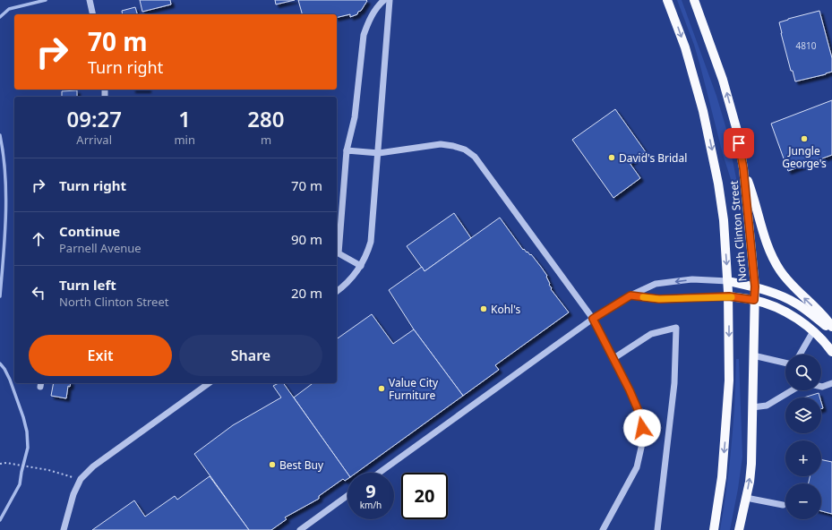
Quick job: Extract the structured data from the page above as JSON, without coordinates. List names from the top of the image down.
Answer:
{
  "streets": {
    "main road": ["North Clinton Street"]
  },
  "places": [
    "Jungle George's",
    "David's Bridal",
    "Kohl's",
    "Value City Furniture",
    "Best Buy"
  ],
  "house_numbers": ["4810"],
  "page": {
    "turn": ["70 m", "Turn right"],
    "eta": [
      "09:27",
      "Arrival",
      "1",
      "min",
      "280",
      "m"
    ],
    "list": [
      {
        "name": "Turn right",
        "value": "70 m"
      },
      {
        "name": "Continue",
        "note": "Parnell Avenue",
        "value": "90 m"
      },
      {
        "name": "Turn left",
        "note": "North Clinton Street",
        "value": "20 m"
      }
    ],
    "buttons": ["Exit", "Share"],
    "map_buttons": ["+", "−"],
    "speed": "9 km/h",
    "limit": "20"
  }
}
